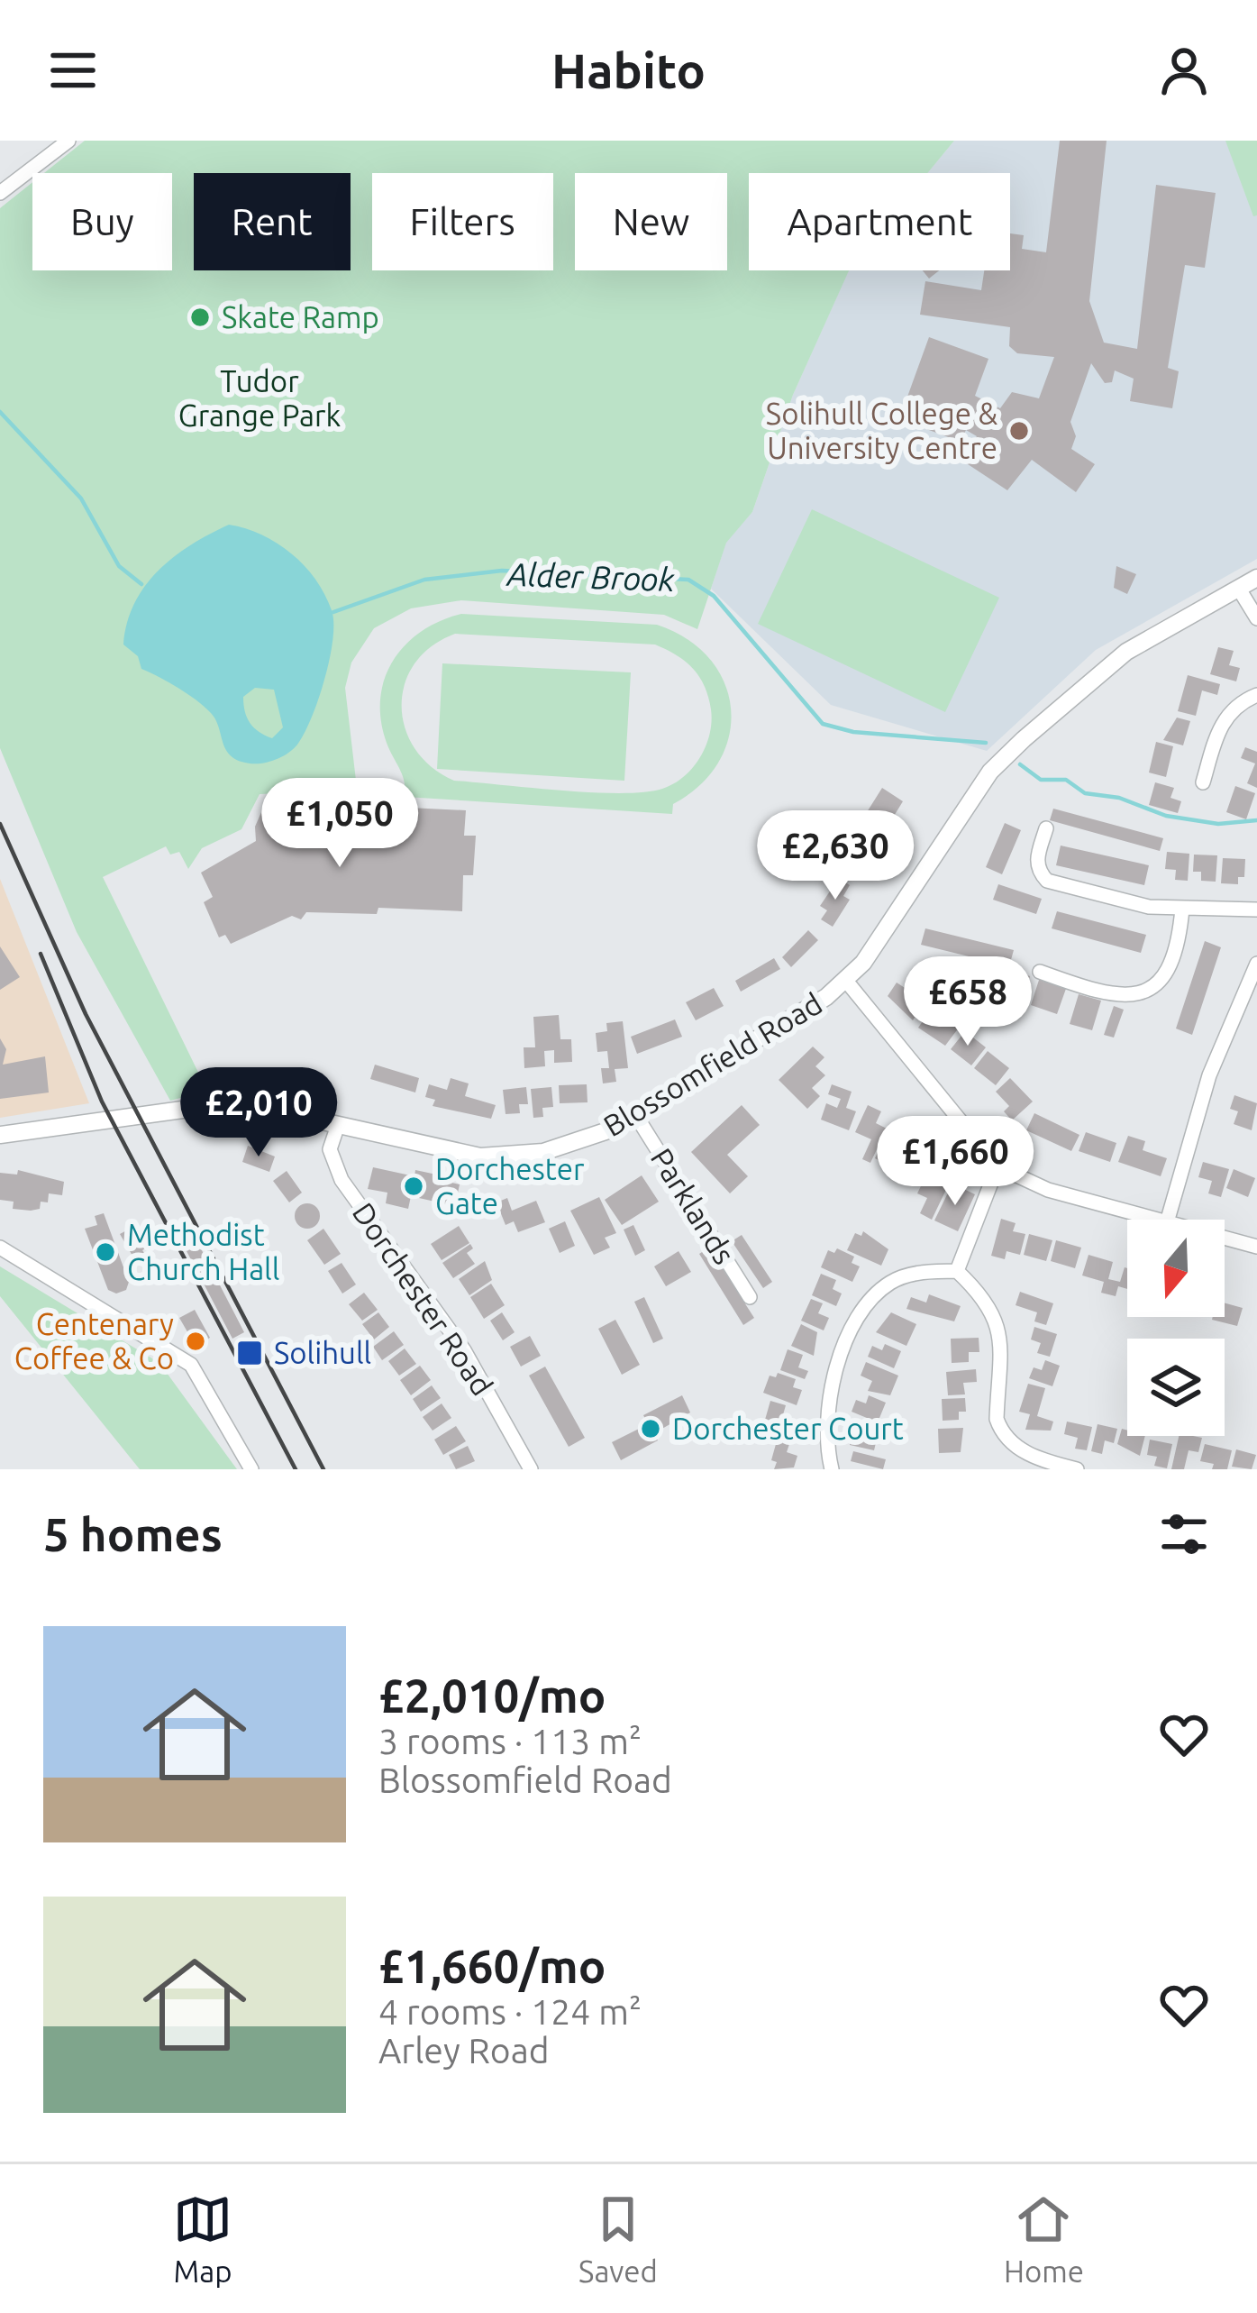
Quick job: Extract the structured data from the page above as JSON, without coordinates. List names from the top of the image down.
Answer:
{
  "streets": {
    "main road": ["Blossomfield Road"],
    "street": ["Parklands", "Dorchester Road"]
  },
  "crossings": [
    ["Blossomfield Road", "Parklands"],
    ["Blossomfield Road", "Dorchester Road"]
  ],
  "water": ["Alder Brook"],
  "parks": ["Tudor Grange Park"],
  "places": {
    "other": [
      "Skate Ramp",
      "Solihull College & University Centre",
      "Dorchester Gate",
      "Methodist Church Hall",
      "Centenary Coffee & Co",
      "Dorchester Court"
    ],
    "transit": ["Solihull"]
  },
  "north": "bottom",
  "page": {
    "header": "Habito",
    "chip": [
      "Buy",
      "Rent",
      "Filters",
      "New",
      "Apartment"
    ],
    "price": [
      "£1,050",
      "£2,630",
      "£658",
      "£2,010",
      "£1,660"
    ],
    "heading": "5 homes",
    "list": [
      {
        "name": "£2,010/mo",
        "note": "3 rooms · 113 m² · Blossomfield Road"
      },
      {
        "name": "£1,660/mo",
        "note": "4 rooms · 124 m² · Arley Road"
      }
    ],
    "tabs": ["Map", "Saved", "Home"]
  }
}
